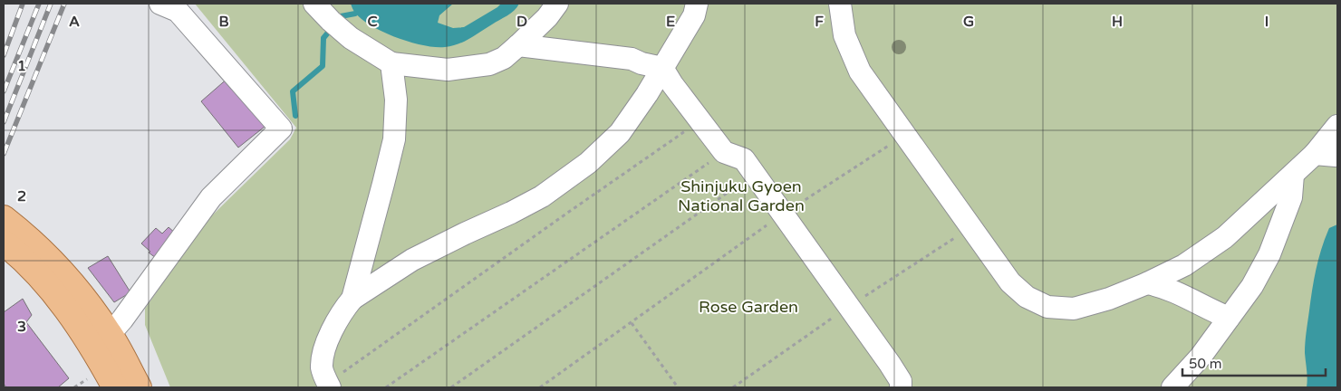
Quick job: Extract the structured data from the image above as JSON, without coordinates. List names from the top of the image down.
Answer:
{
  "parks": ["Shinjuku Gyoen National Garden", "Rose Garden"],
  "scale_bar": "50 m",
  "grid": {
    "columns": [
      "A",
      "B",
      "C",
      "D",
      "E",
      "F",
      "G",
      "H",
      "I"
    ],
    "rows": ["1", "2", "3"]
  }
}
